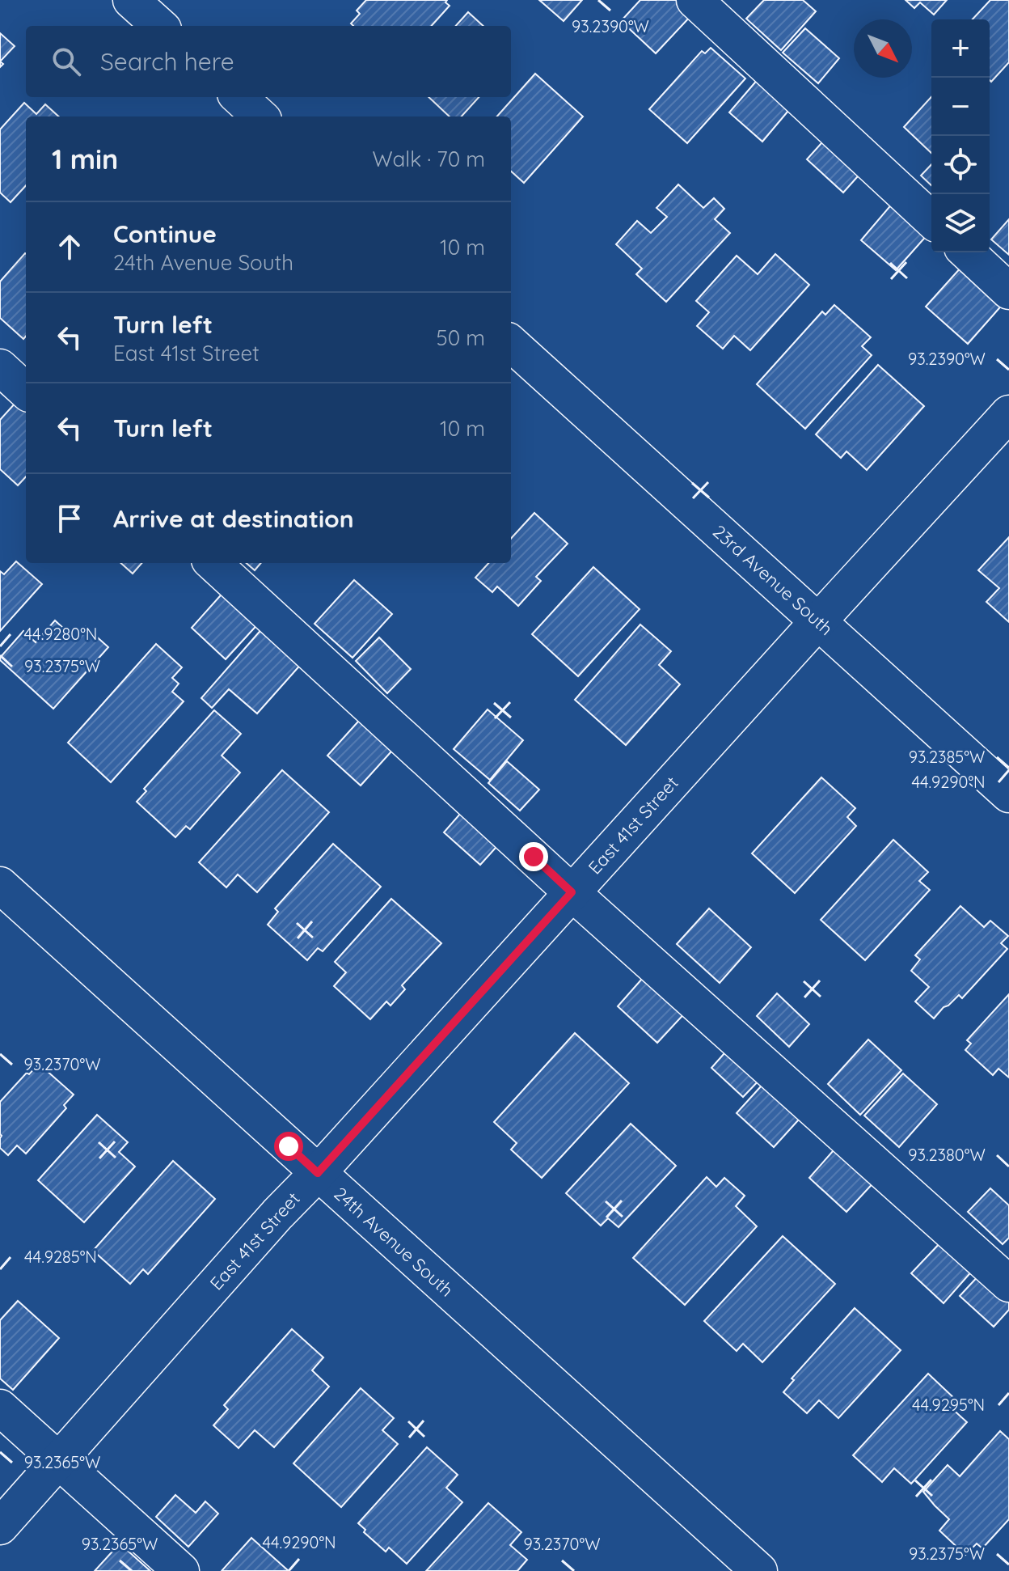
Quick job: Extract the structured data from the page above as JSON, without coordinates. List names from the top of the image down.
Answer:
{
  "streets": {
    "street": ["23rd Avenue South", "East 41st Street", "24th Avenue South"]
  },
  "crossings": [
    ["23rd Avenue South", "East 41st Street"],
    ["East 41st Street", "24th Avenue South"]
  ],
  "north": "bottom right",
  "page": {
    "map_buttons": ["+", "−"],
    "search": "Search here",
    "heading": ["1 min", "Walk · 70 m"],
    "list": [
      ["Continue", "24th Avenue South", "10 m"],
      ["Turn left", "East 41st Street", "50 m"],
      ["Turn left", "10 m"],
      "Arrive at destination"
    ]
  },
  "coordinates": [
    "93.2390°W",
    "44.9280°N",
    "93.2375°W",
    "93.2385°W",
    "44.9290°N",
    "93.2370°W",
    "93.2380°W",
    "44.9285°N",
    "44.9295°N",
    "93.2365°W"
  ]
}
